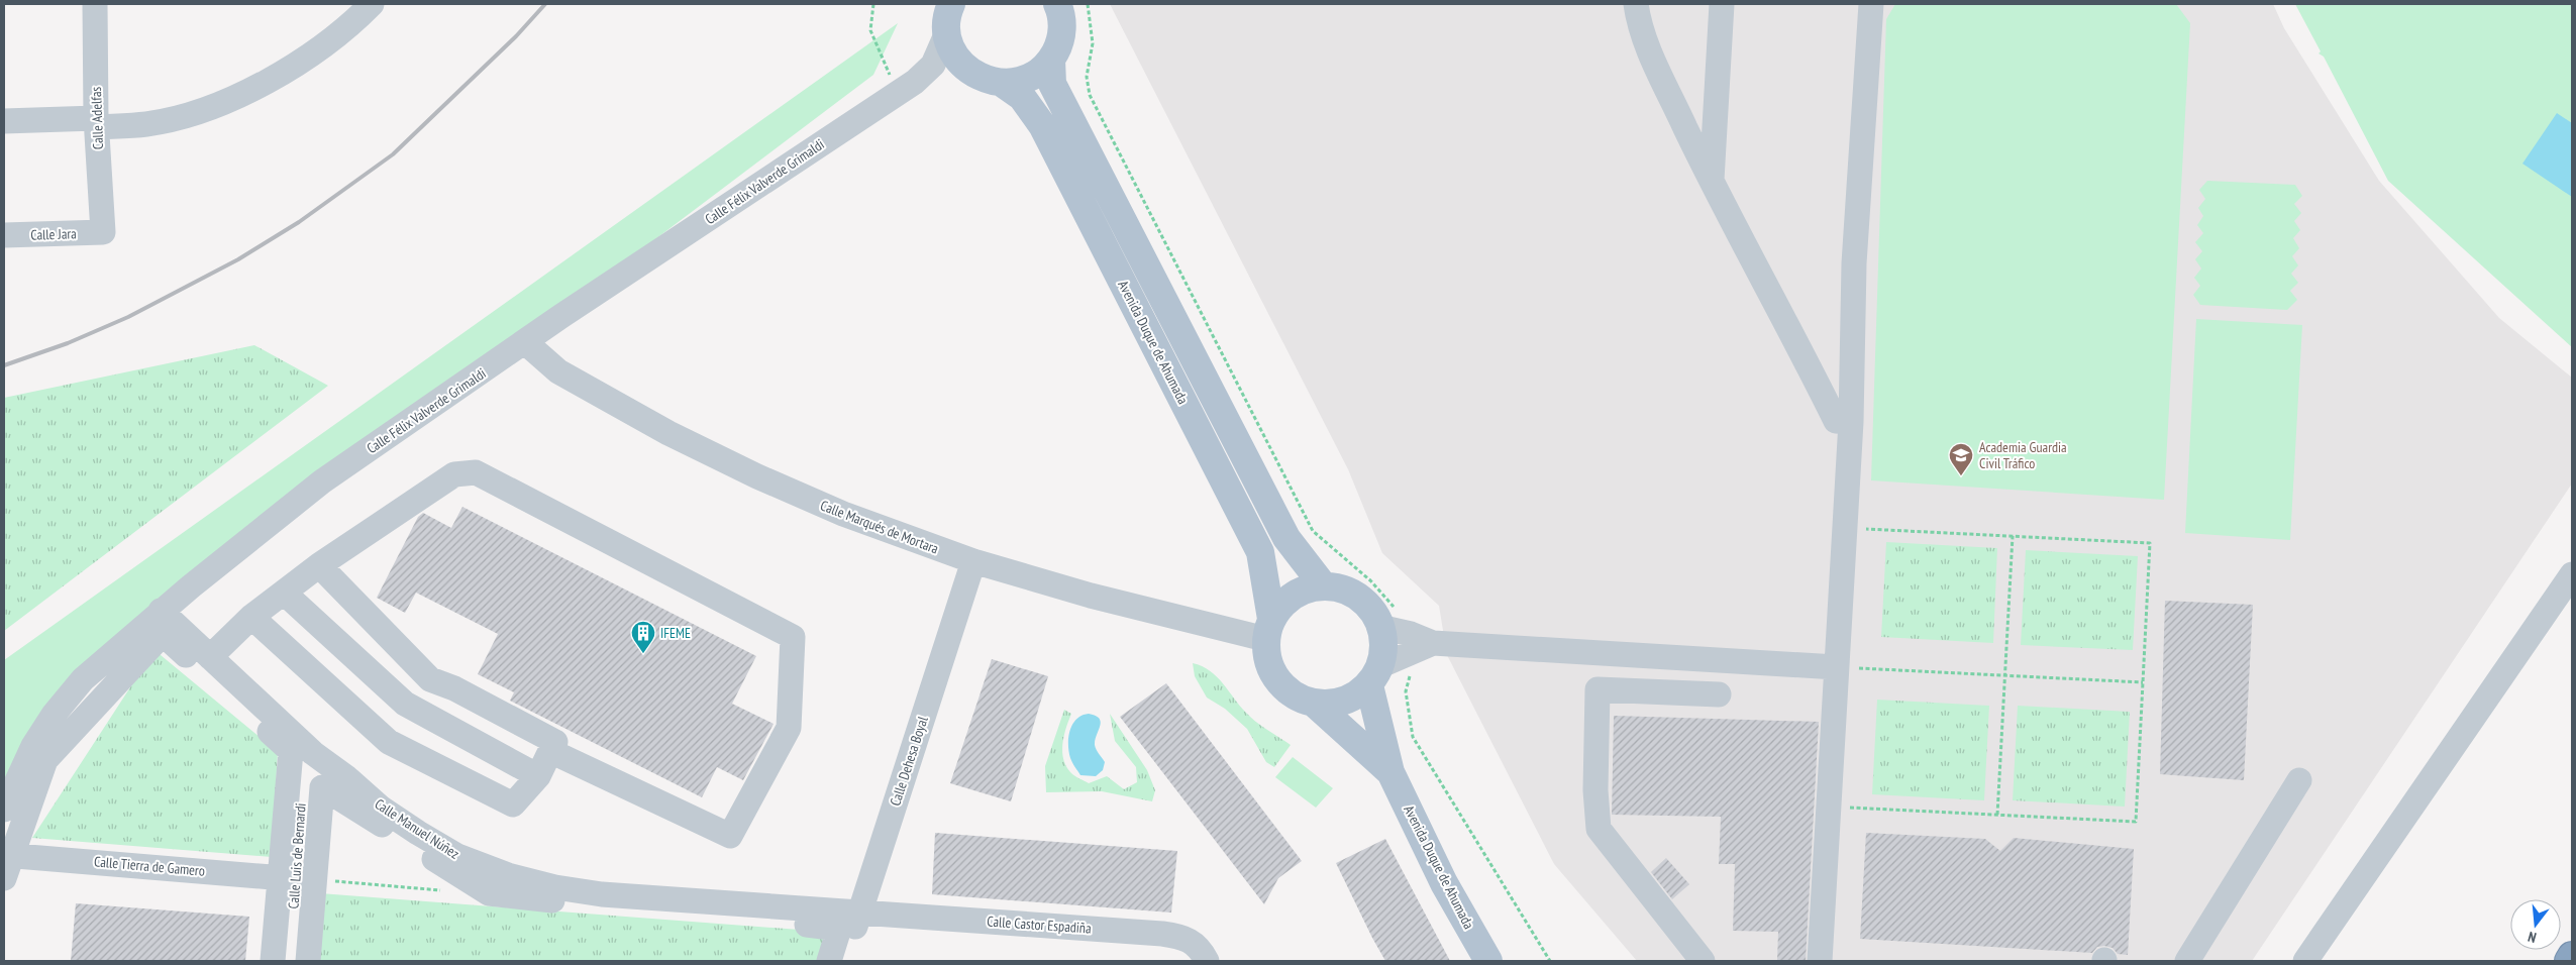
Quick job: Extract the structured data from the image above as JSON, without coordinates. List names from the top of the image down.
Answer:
{
  "streets": {
    "main road": ["Avenida Duque de Ahumada"],
    "street": [
      "Calle Adelfas",
      "Calle Félix Valverde Grimaldi",
      "Calle Jara",
      "Calle Marqués de Mortara",
      "Calle Dehesa Boyal",
      "Calle Manuel Núñez",
      "Calle Luis de Bernardi",
      "Calle Tierra de Gamero",
      "Calle Castor Espadiña"
    ]
  },
  "crossings": [
    ["Calle Adelfas", "Calle Jara"],
    ["Calle Félix Valverde Grimaldi", "Calle Marqués de Mortara"],
    ["Calle Félix Valverde Grimaldi", "Calle Manuel Núñez"],
    ["Avenida Duque de Ahumada", "Calle Marqués de Mortara"],
    ["Calle Marqués de Mortara", "Calle Dehesa Boyal"],
    ["Calle Dehesa Boyal", "Calle Manuel Núñez"],
    ["Calle Dehesa Boyal", "Calle Castor Espadiña"],
    ["Calle Manuel Núñez", "Calle Luis de Bernardi"],
    ["Calle Manuel Núñez", "Calle Castor Espadiña"],
    ["Calle Luis de Bernardi", "Calle Tierra de Gamero"]
  ],
  "places": {
    "school or university": ["Academia Guardia Civil Tráfico"],
    "building": ["IFEME"]
  },
  "north": "bottom"
}
